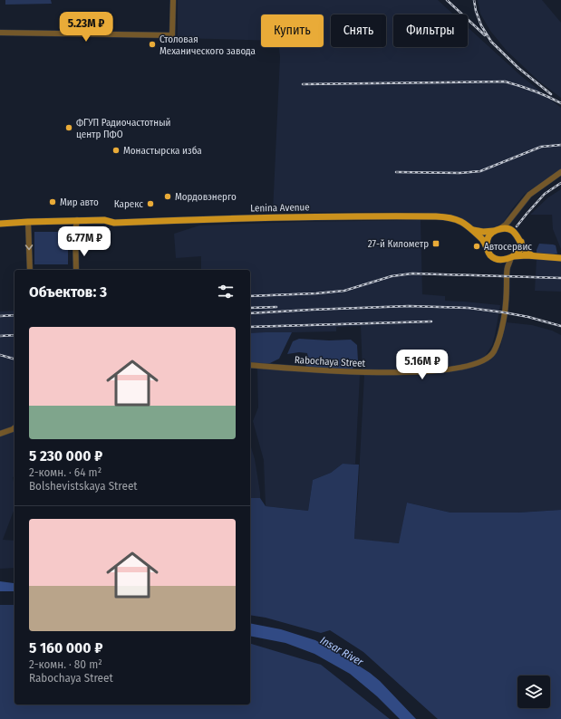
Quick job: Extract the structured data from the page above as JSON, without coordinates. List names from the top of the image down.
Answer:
{
  "streets": {
    "main road": ["Lenina Avenue"],
    "street": ["Rabochaya Street"]
  },
  "water": ["Insar River"],
  "places": {
    "other": [
      "Столовая Механического завода",
      "ФГУП Радиочастотный центр ПФО",
      "Монастырска изба",
      "Мордовэнерго",
      "Мир авто",
      "Карекс",
      "Автосервис"
    ],
    "transit": ["27-й Километр"]
  },
  "page": {
    "price": ["5.23M ₽", "6.77M ₽", "5.16M ₽"],
    "chip": ["Купить", "Снять", "Фильтры"],
    "heading": "Объектов: 3",
    "list": [
      {
        "name": "5 230 000 ₽",
        "note": "2-комн. · 64 m² · Bolshevistskaya Street"
      },
      {
        "name": "5 160 000 ₽",
        "note": "2-комн. · 80 m² · Rabochaya Street"
      }
    ]
  }
}
